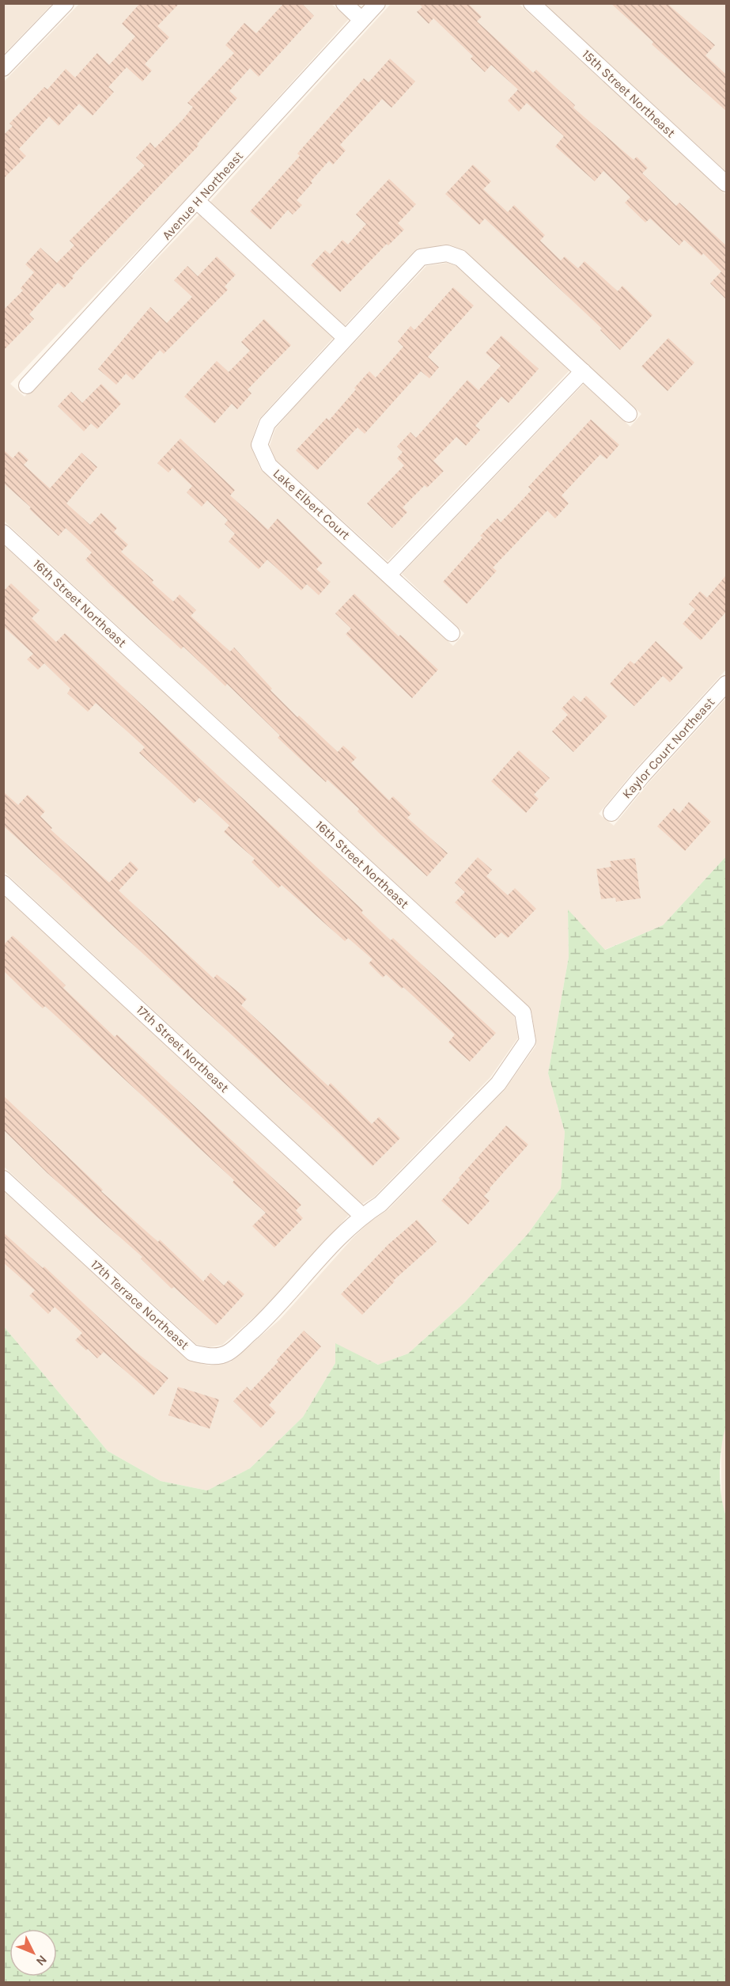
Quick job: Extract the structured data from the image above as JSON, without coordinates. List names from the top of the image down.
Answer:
{
  "streets": {
    "street": [
      "15th Street Northeast",
      "Avenue H Northeast",
      "Lake Elbert Court",
      "16th Street Northeast",
      "Kaylor Court Northeast",
      "17th Street Northeast",
      "17th Terrace Northeast"
    ]
  },
  "crossings": [
    ["16th Street Northeast", "17th Street Northeast"],
    ["16th Street Northeast", "17th Terrace Northeast"],
    ["17th Street Northeast", "17th Terrace Northeast"]
  ],
  "north": "bottom right"
}
